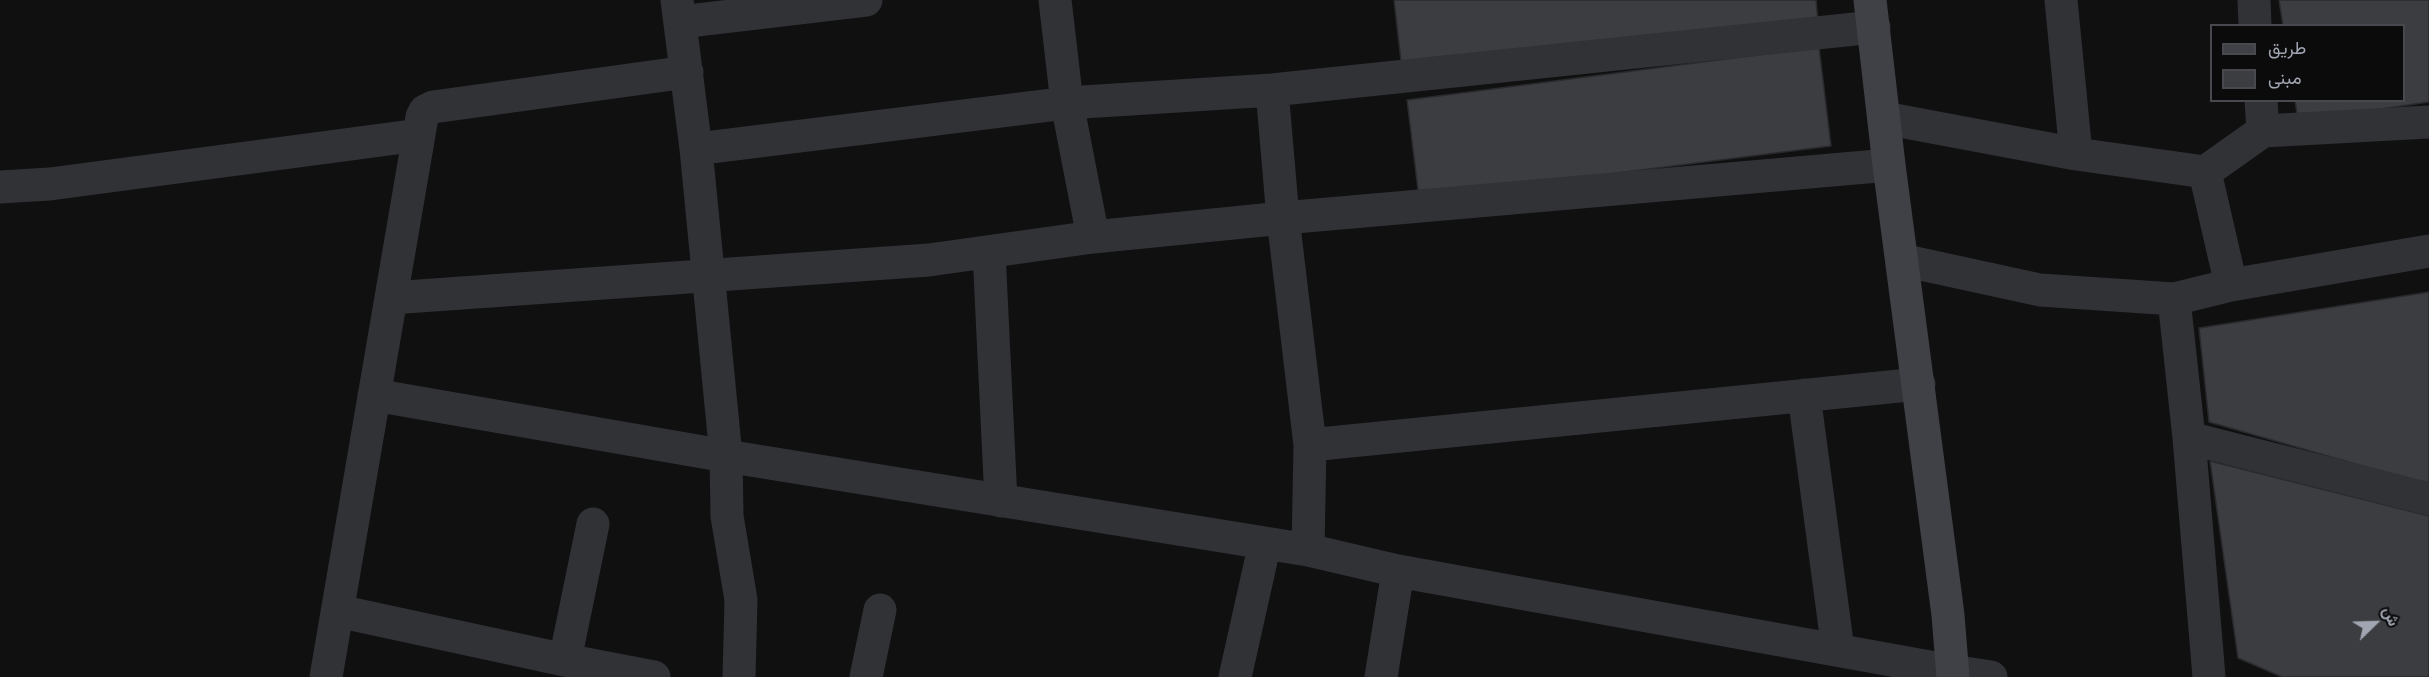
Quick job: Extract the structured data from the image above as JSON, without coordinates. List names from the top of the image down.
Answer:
{
  "legend": ["طريق", "مبنى"],
  "north": "top right"
}
